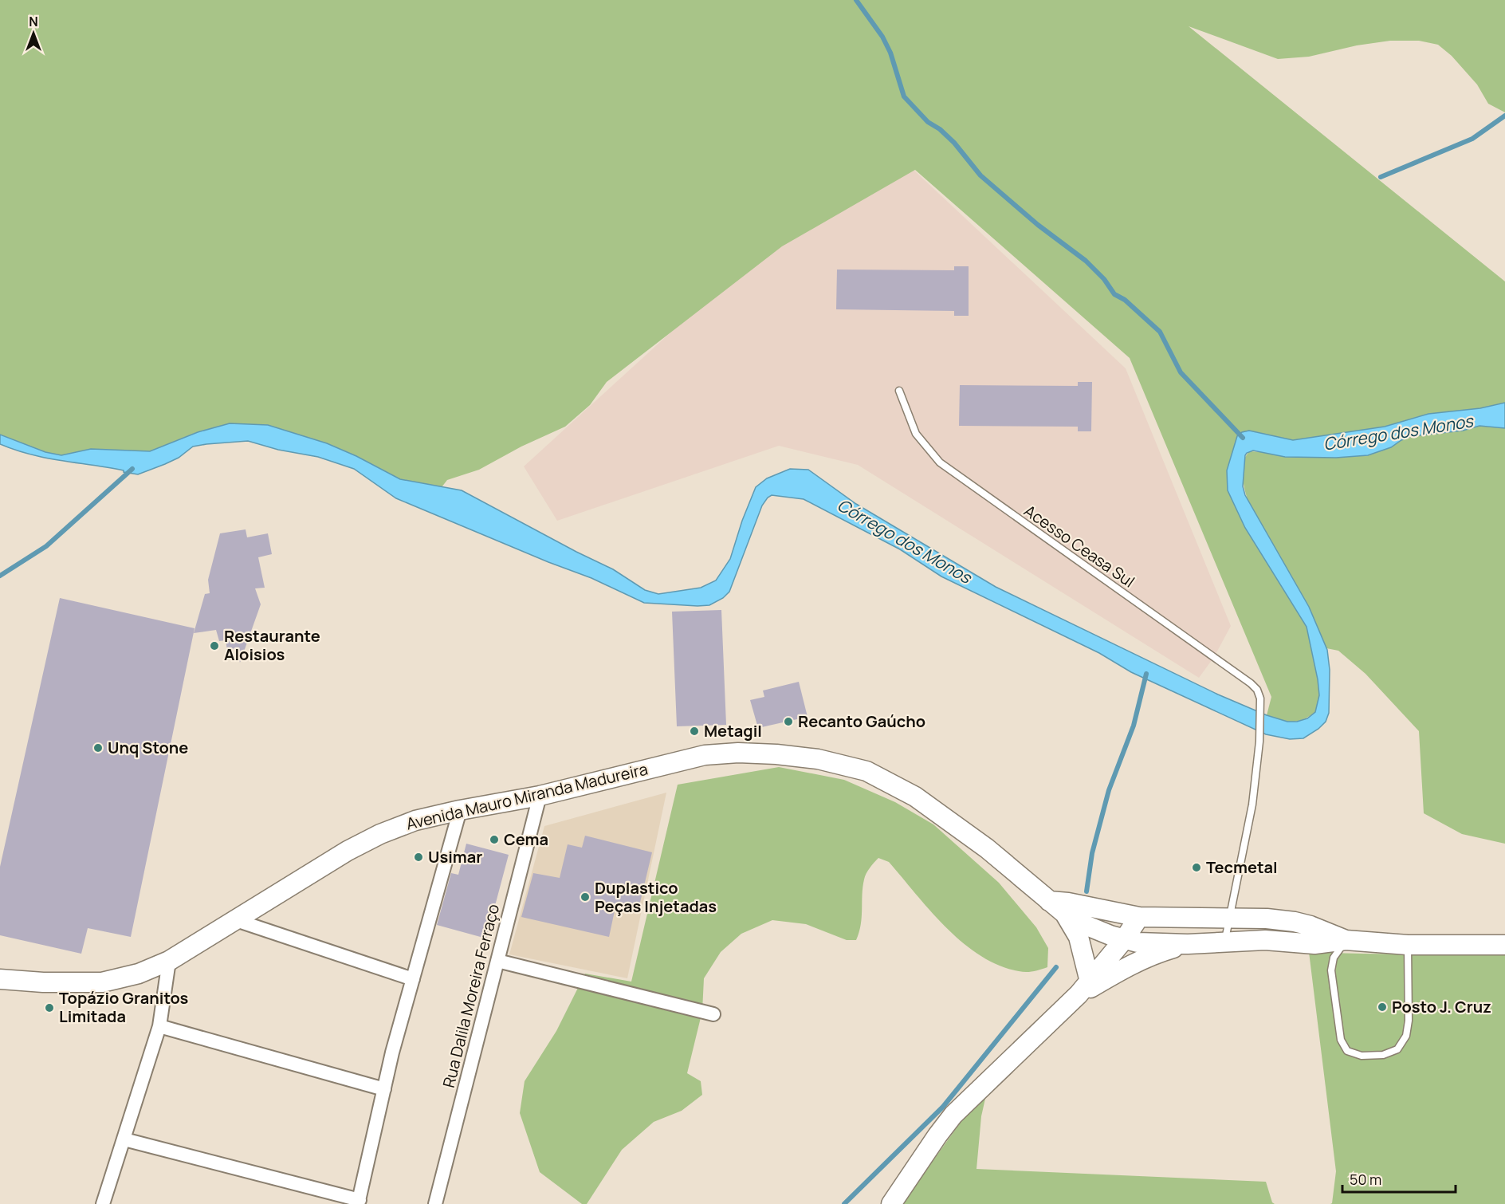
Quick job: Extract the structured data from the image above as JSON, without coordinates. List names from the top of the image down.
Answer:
{
  "streets": {
    "main road": ["Avenida Mauro Miranda Madureira"],
    "street": ["Rua Dalila Moreira Ferraço"],
    "lane": ["Acesso Ceasa Sul"]
  },
  "crossings": [
    ["Acesso Ceasa Sul", "Avenida Mauro Miranda Madureira"],
    ["Avenida Mauro Miranda Madureira", "Rua Dalila Moreira Ferraço"]
  ],
  "water": ["Córrego dos Monos"],
  "places": [
    "Restaurante Aloisios",
    "Recanto Gaúcho",
    "Metagil",
    "Unq Stone",
    "Cema",
    "Usimar",
    "Tecmetal",
    "Duplastico Peças Injetadas",
    "Posto J. Cruz",
    "Topázio Granitos Limitada"
  ],
  "scale_bar": "50 m",
  "north": "top"
}
